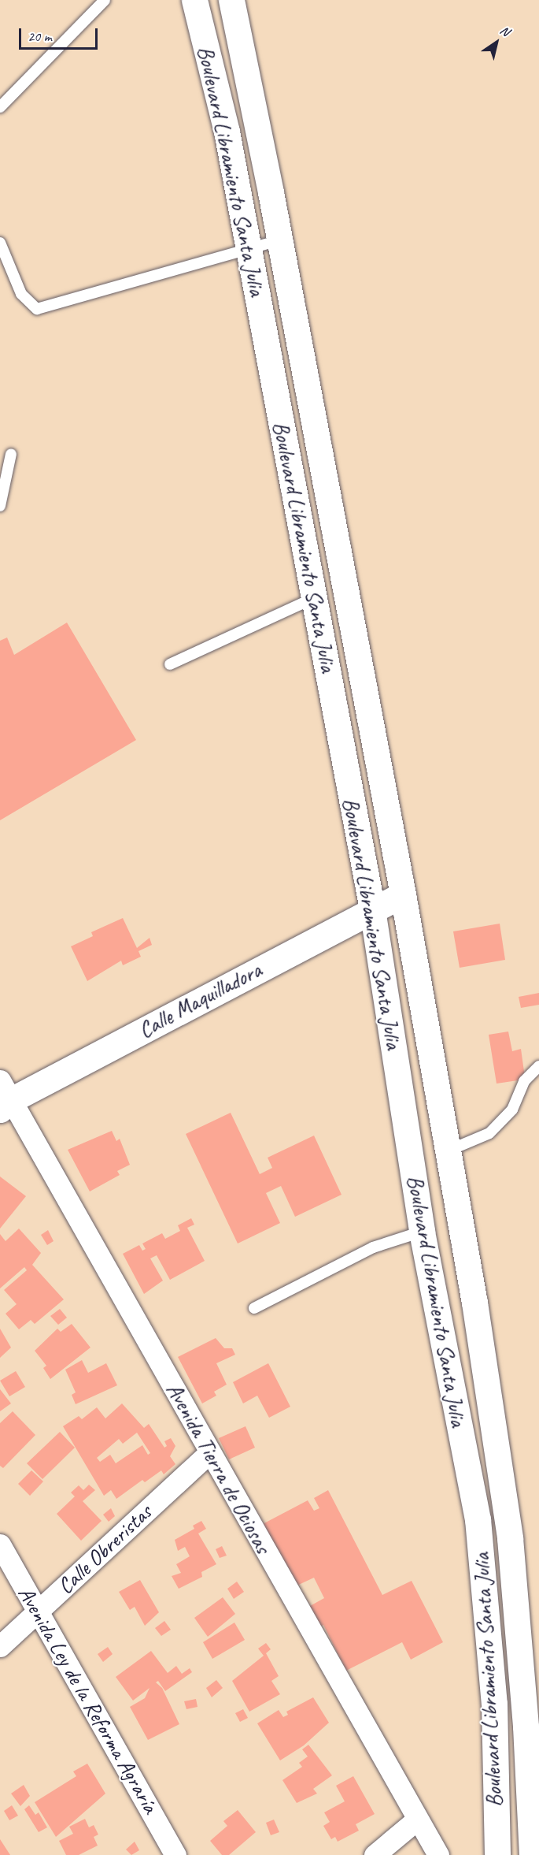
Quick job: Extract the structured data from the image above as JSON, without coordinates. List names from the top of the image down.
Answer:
{
  "streets": {
    "main road": ["Boulevard Libramiento Santa Julia", "Calle Maquilladora"],
    "street": ["Avenida Tierra de Ociosas", "Calle Obreristas", "Avenida Ley de la Reforma Agraría"]
  },
  "crossings": [
    ["Boulevard Libramiento Santa Julia", "Calle Maquilladora"],
    ["Calle Maquilladora", "Avenida Tierra de Ociosas"],
    ["Avenida Tierra de Ociosas", "Calle Obreristas"],
    ["Calle Obreristas", "Avenida Ley de la Reforma Agraría"]
  ],
  "scale_bar": "20 m",
  "north": "top right"
}
